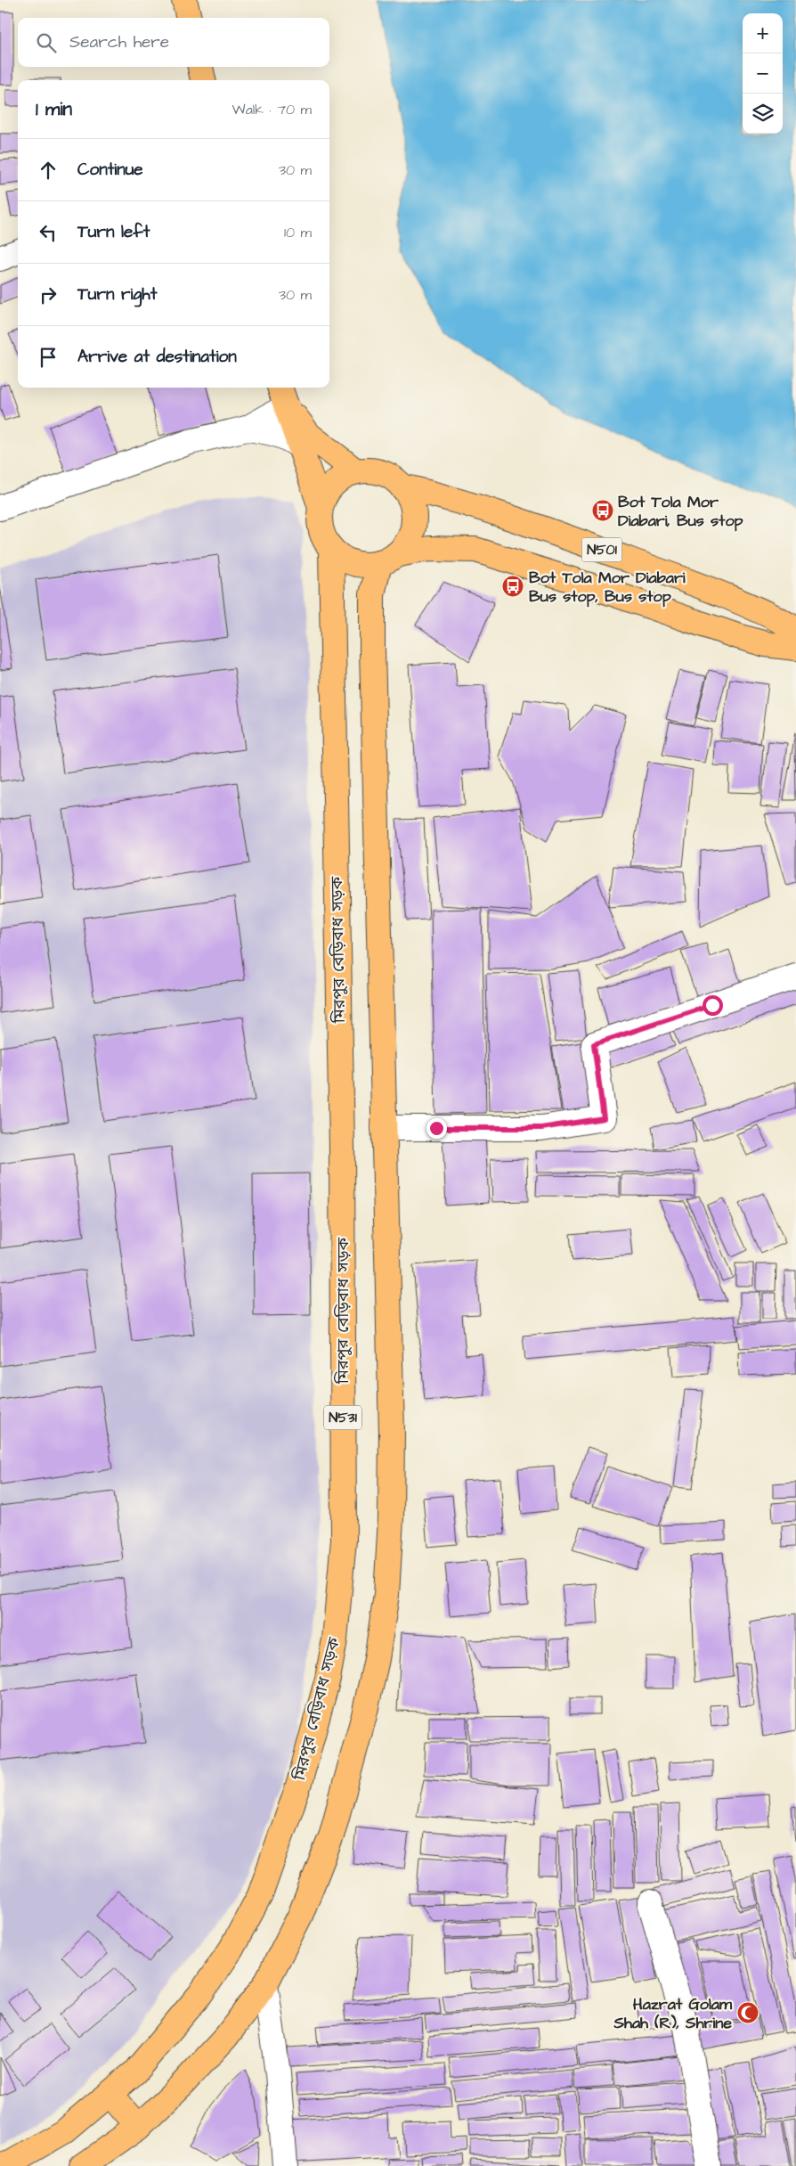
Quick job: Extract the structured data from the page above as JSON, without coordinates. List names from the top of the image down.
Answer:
{
  "streets": {
    "highway": ["N501", "মিরপুর বেড়িবাধ সড়ক", "N531"]
  },
  "crossings": [
    ["N501", "মিরপুর বেড়িবাধ সড়ক"]
  ],
  "places": {
    "bus stop": ["Bot Tola Mor Diabari, Bus stop", "Bot Tola Mor Diabari Bus stop, Bus stop"],
    "mosque": ["Hazrat Golam Shah (R), Shrine"]
  },
  "page": {
    "map_buttons": ["+", "−"],
    "search": "Search here",
    "heading": ["1 min", "Walk · 70 m"],
    "list": [
      ["Continue", "30 m"],
      ["Turn left", "10 m"],
      ["Turn right", "30 m"],
      "Arrive at destination"
    ]
  }
}
